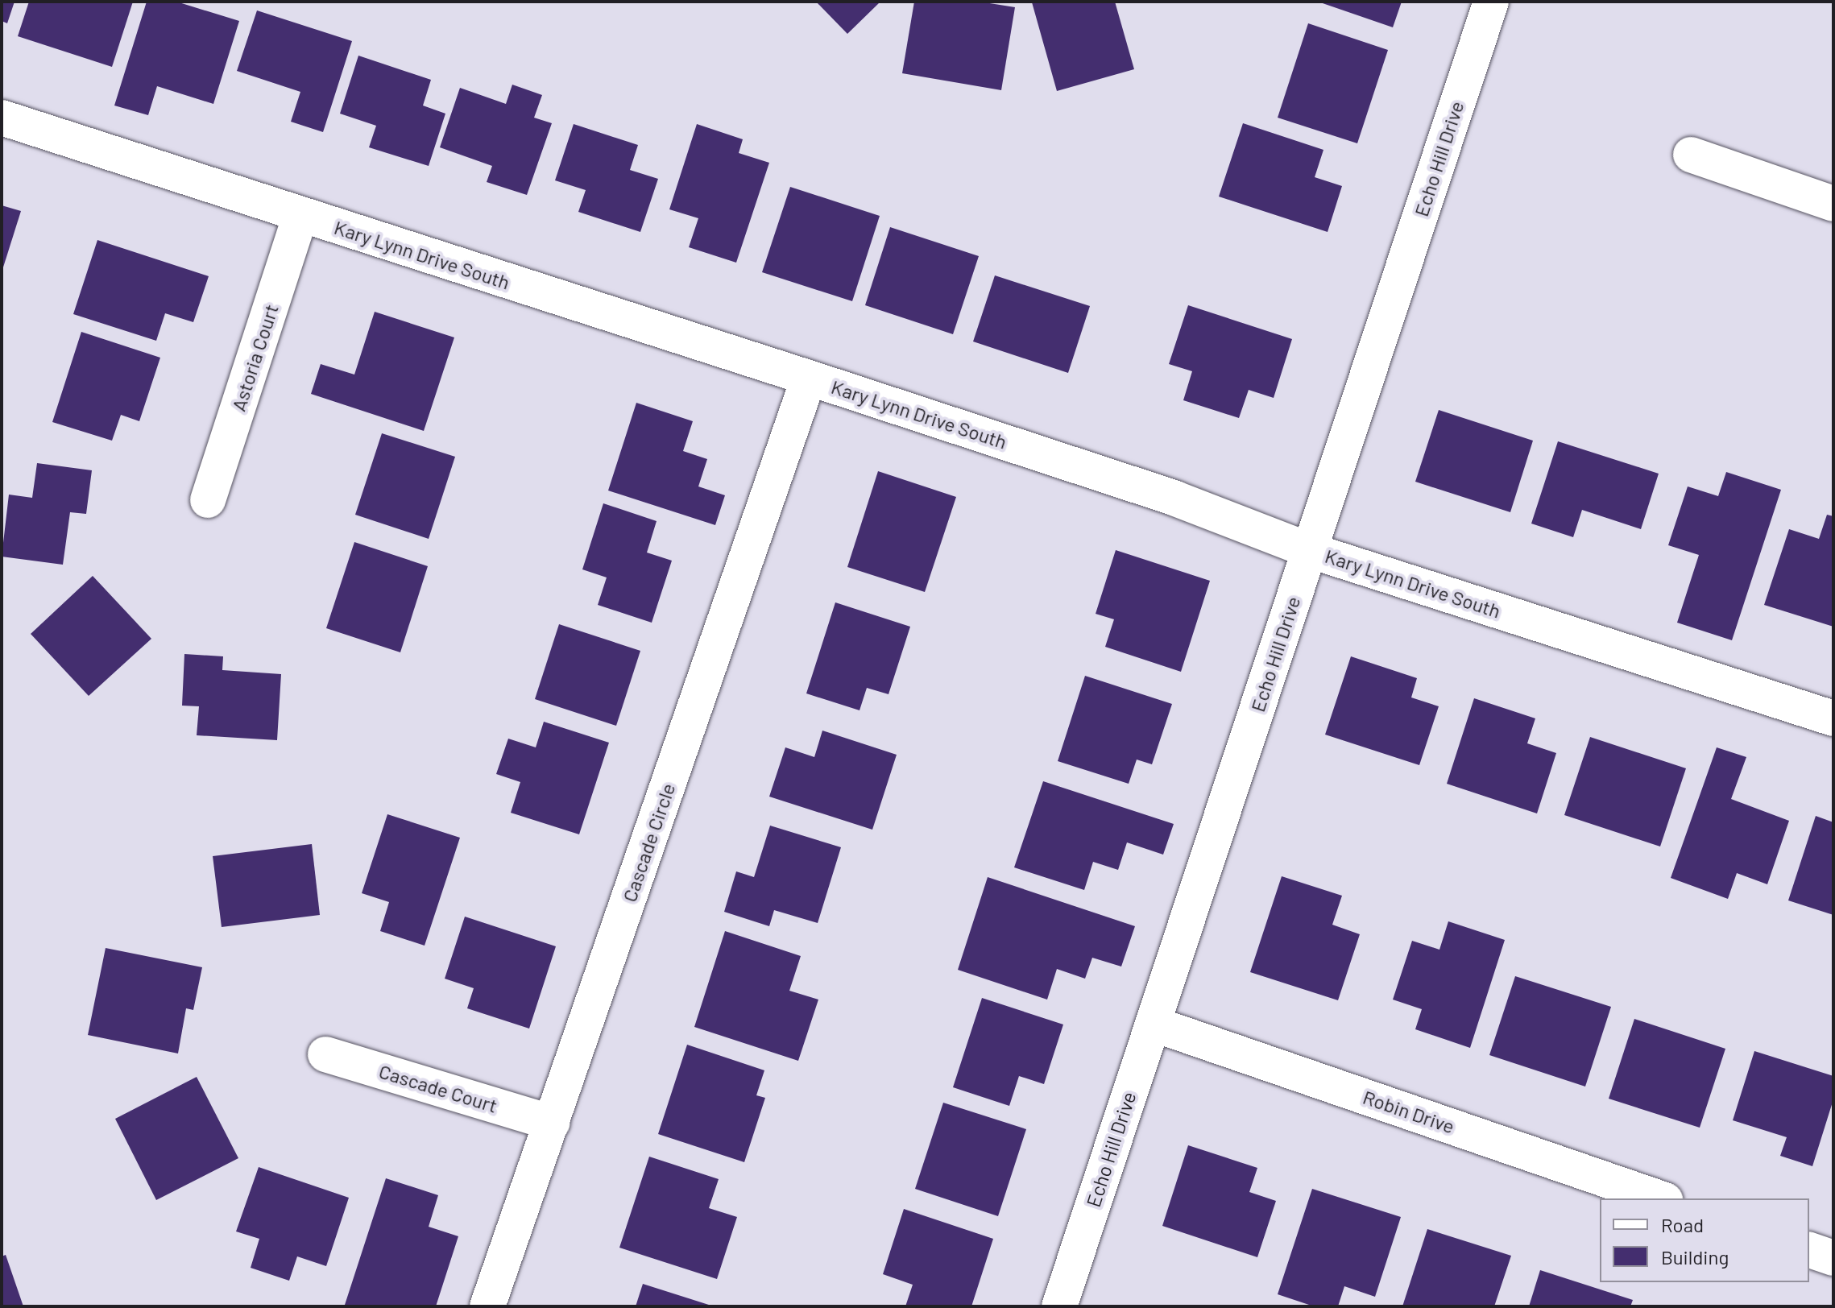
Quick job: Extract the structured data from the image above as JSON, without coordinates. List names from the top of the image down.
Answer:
{
  "streets": {
    "street": [
      "Echo Hill Drive",
      "Kary Lynn Drive South",
      "Astoria Court",
      "Cascade Circle",
      "Cascade Court",
      "Robin Drive"
    ]
  },
  "crossings": [
    ["Echo Hill Drive", "Kary Lynn Drive South"],
    ["Echo Hill Drive", "Robin Drive"],
    ["Kary Lynn Drive South", "Astoria Court"],
    ["Kary Lynn Drive South", "Cascade Circle"],
    ["Cascade Circle", "Cascade Court"]
  ],
  "legend": ["Road", "Building"]
}
